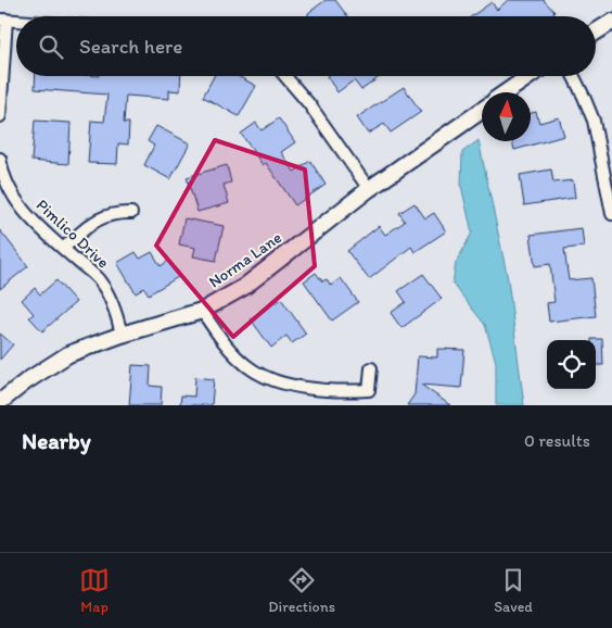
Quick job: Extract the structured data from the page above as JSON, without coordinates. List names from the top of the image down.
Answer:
{
  "streets": {
    "street": ["Pimlico Drive", "Norma Lane"]
  },
  "crossings": [
    ["Pimlico Drive", "Norma Lane"]
  ],
  "north": "top",
  "page": {
    "search": "Search here",
    "heading": ["Nearby", "0 results"],
    "nav": ["Map", "Directions", "Saved"]
  }
}
